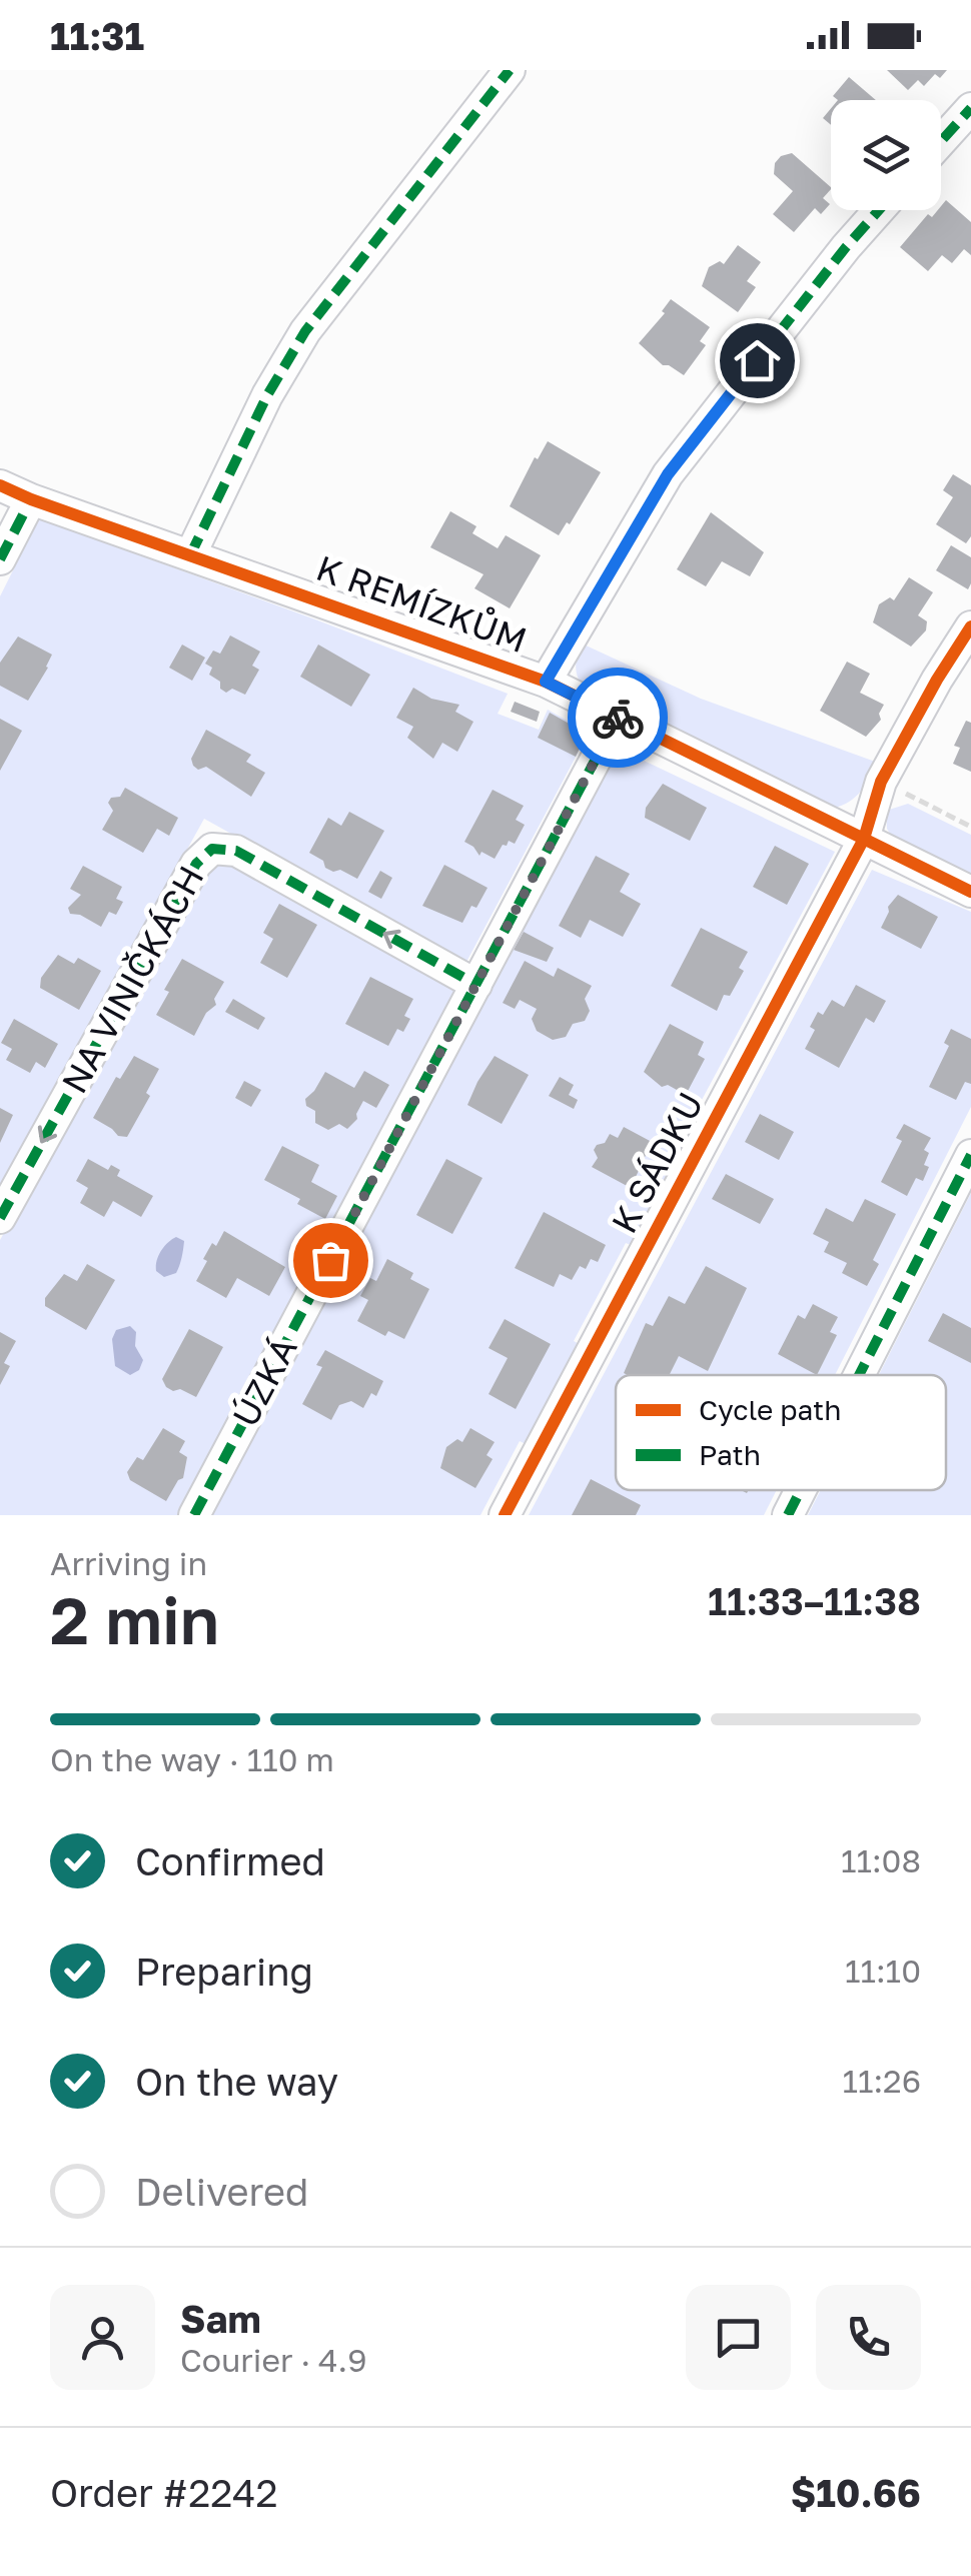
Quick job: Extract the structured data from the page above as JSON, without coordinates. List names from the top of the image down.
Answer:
{
  "streets": {
    "street": [
      "K REMÍZKŮM",
      "NA VINIČKÁCH",
      "K SÁDKU",
      "ÚZKÁ"
    ]
  },
  "crossings": [
    ["K REMÍZKŮM", "K SÁDKU"],
    ["K REMÍZKŮM", "ÚZKÁ"],
    ["NA VINIČKÁCH", "ÚZKÁ"]
  ],
  "legend": ["Cycle path", "Path"],
  "page": {
    "status": "11:31",
    "heading": ["2 min", "Arriving in", "11:33–11:38"],
    "panel": [
      "Sam",
      "Courier · 4.9",
      "Order #2242",
      "$10.66"
    ],
    "bar": "On the way · 110 m",
    "list": [
      ["Confirmed", "11:08"],
      ["Preparing", "11:10"],
      ["On the way", "11:26"],
      "Delivered"
    ]
  }
}
